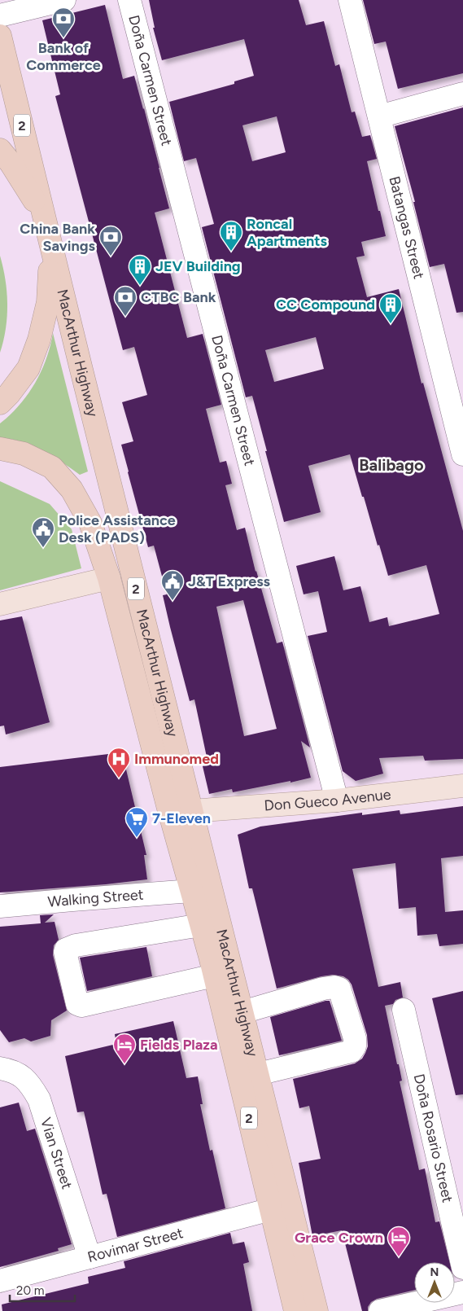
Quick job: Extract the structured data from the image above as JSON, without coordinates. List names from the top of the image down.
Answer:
{
  "streets": {
    "highway": ["2", "MacArthur Highway"],
    "main road": ["Don Gueco Avenue"],
    "street": [
      "Doña Carmen Street",
      "Batangas Street",
      "Walking Street",
      "Doña Rosario Street",
      "Vian Street",
      "Rovimar Street"
    ]
  },
  "crossings": [
    ["Doña Carmen Street", "Don Gueco Avenue"],
    ["MacArthur Highway", "Don Gueco Avenue"],
    ["MacArthur Highway", "Walking Street"],
    ["MacArthur Highway", "Rovimar Street"],
    ["Vian Street", "Rovimar Street"]
  ],
  "districts": ["Balibago"],
  "places": {
    "bank": ["Bank of Commerce", "China Bank Savings", "CTBC Bank"],
    "building": ["Roncal Apartments", "JEV Building", "CC Compound"],
    "public building": ["Police Assistance Desk (PADS)", "J&T Express"],
    "hospital": ["Immunomed"],
    "supermarket": ["7-Eleven"],
    "hotel": ["Fields Plaza", "Grace Crown"]
  },
  "scale_bar": "20 m",
  "north": "top"
}
